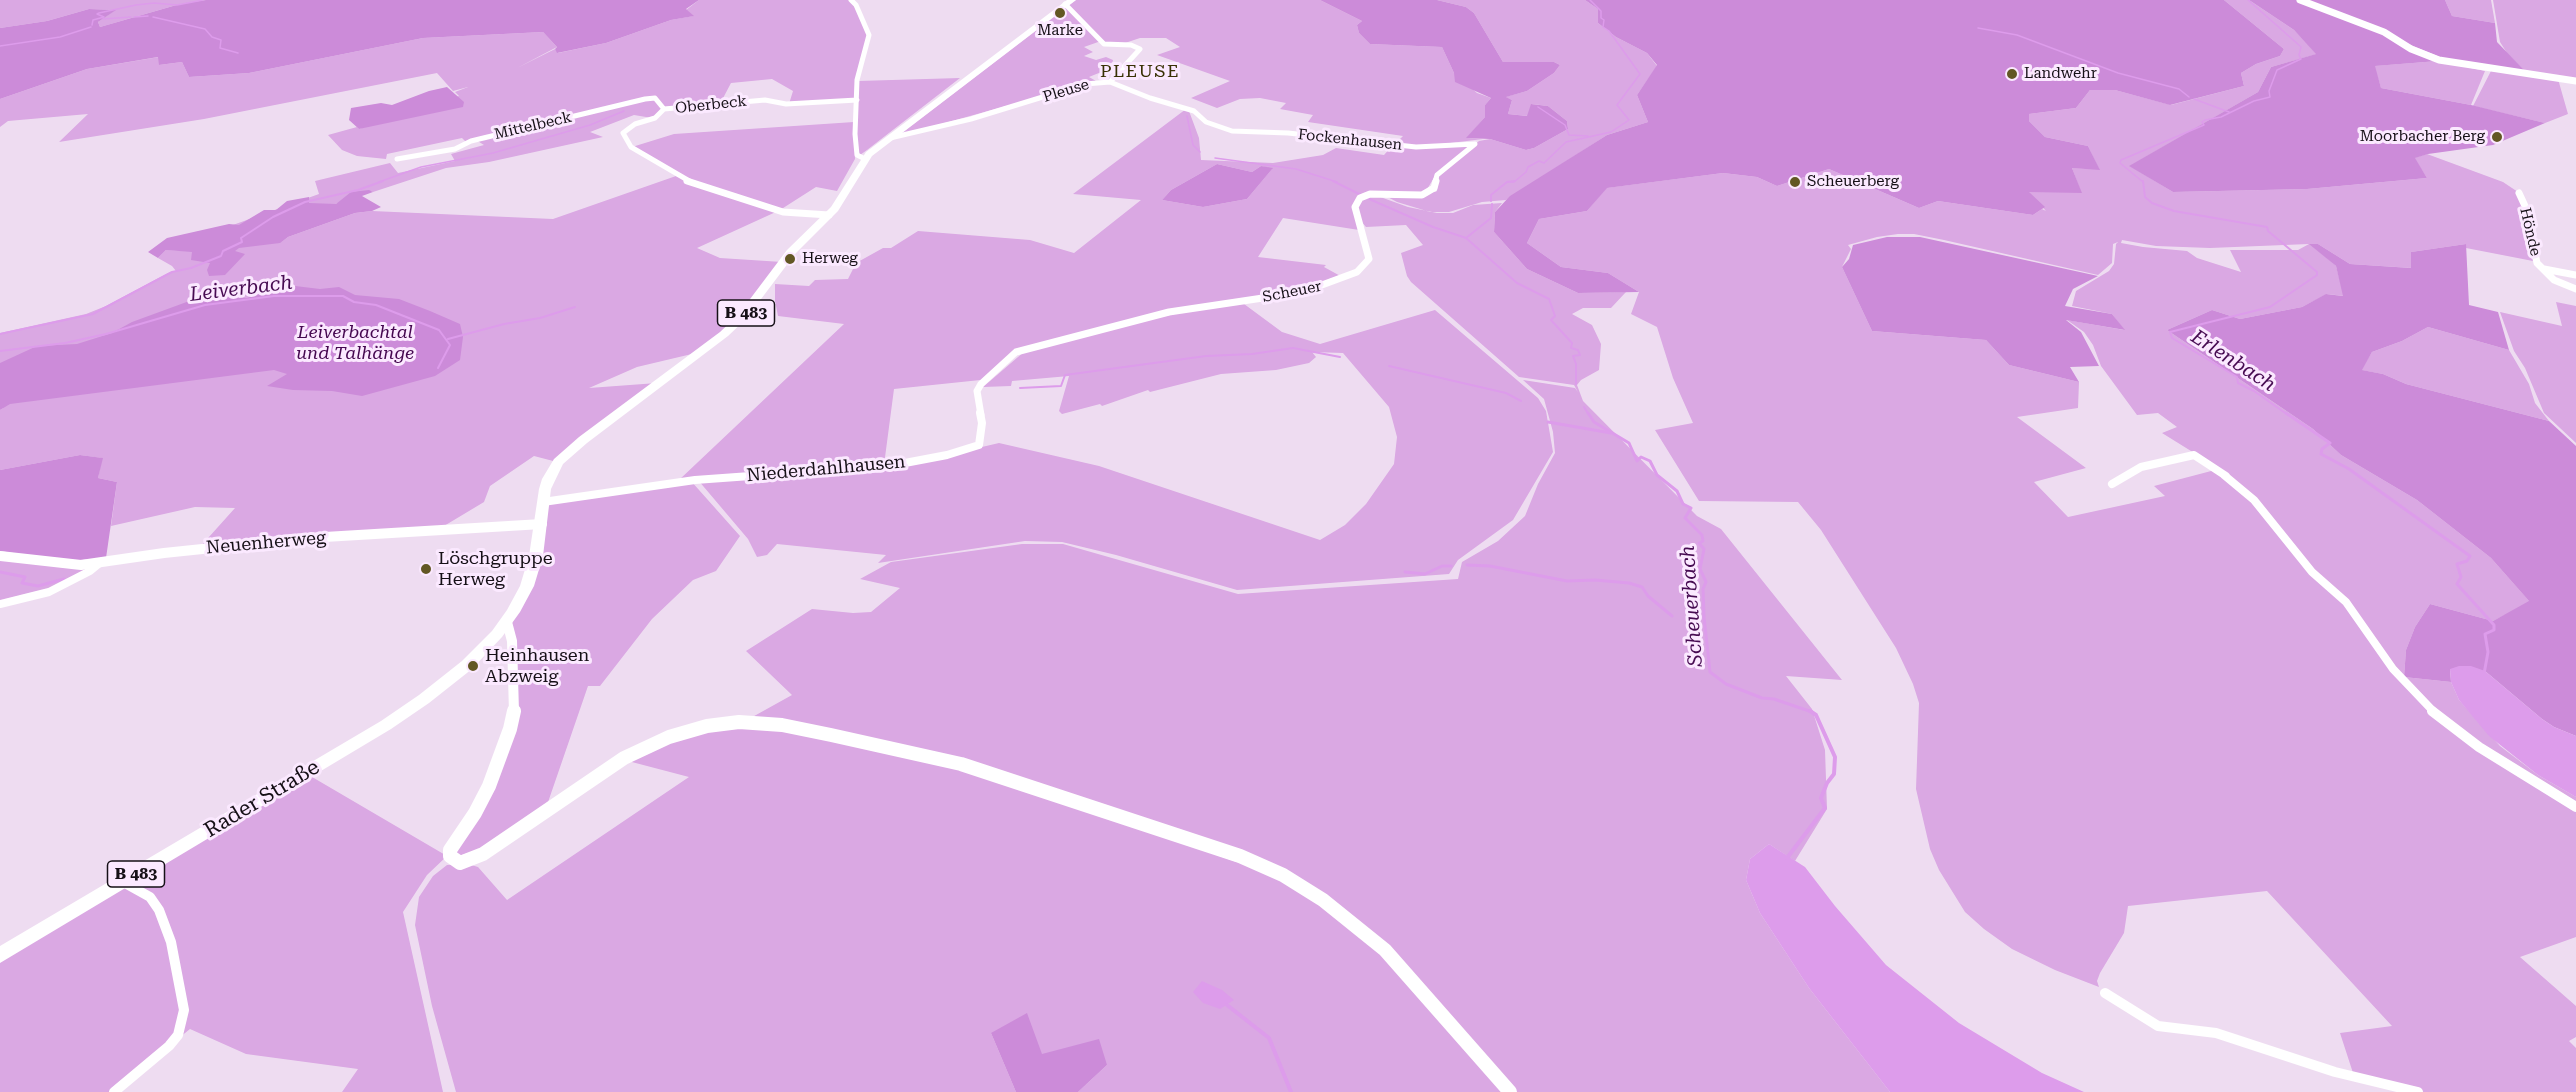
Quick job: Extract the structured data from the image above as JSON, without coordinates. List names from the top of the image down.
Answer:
{
  "streets": {
    "main road": ["B 483", "Rader Straße"],
    "street": [
      "Pleuse",
      "Oberbeck",
      "Mittelbeck",
      "Fockenhausen",
      "Hönde",
      "Scheuer",
      "Niederdahlhausen",
      "Neuenherweg"
    ]
  },
  "crossings": [
    ["Pleuse", "Fockenhausen"],
    ["Pleuse", "B 483"],
    ["Oberbeck", "Mittelbeck"],
    ["Oberbeck", "B 483"],
    ["Fockenhausen", "Scheuer"],
    ["Scheuer", "Niederdahlhausen"],
    ["B 483", "Niederdahlhausen"],
    ["B 483", "Neuenherweg"],
    ["B 483", "Rader Straße"]
  ],
  "districts": ["PLEUSE"],
  "water": ["Leiverbach", "Erlenbach", "Scheuerbach"],
  "parks": ["Leiverbachtal und Talhänge"],
  "places": [
    "Marke",
    "Landwehr",
    "Moorbacher Berg",
    "Scheuerberg",
    "Herweg",
    "Löschgruppe Herweg",
    "Heinhausen Abzweig"
  ]
}
